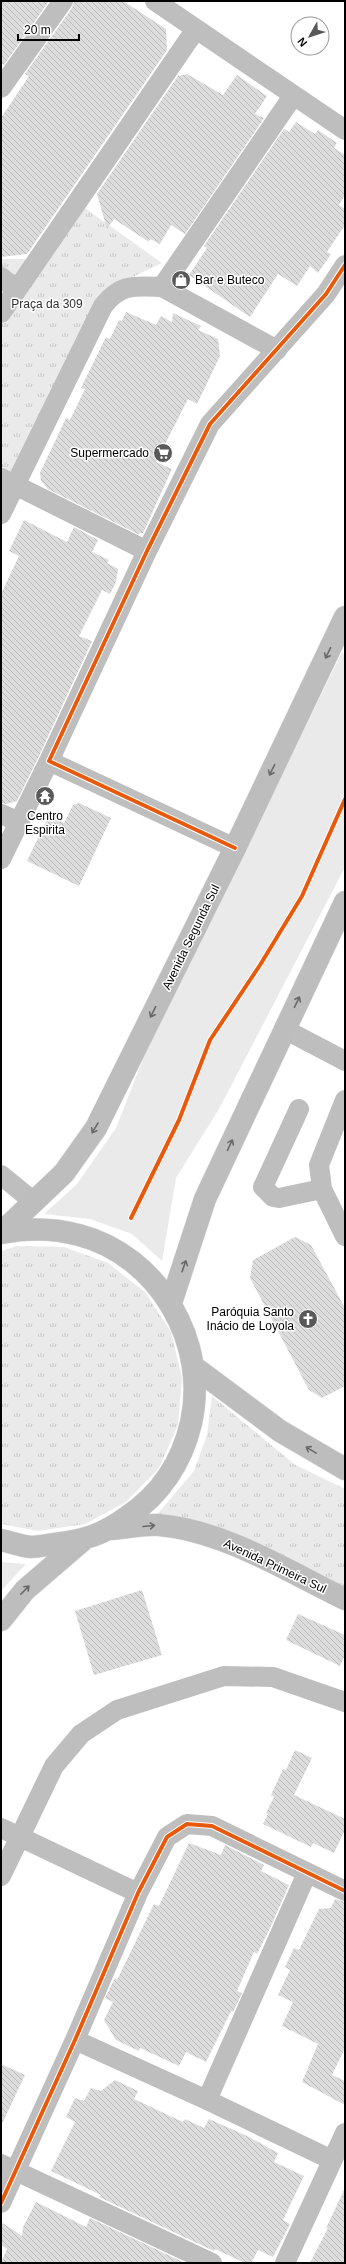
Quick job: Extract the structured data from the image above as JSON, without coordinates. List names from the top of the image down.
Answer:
{
  "streets": {
    "main road": ["Avenida Segunda Sul", "Avenida Primeira Sul"]
  },
  "parks": ["Praça da 309"],
  "places": {
    "shop": ["Bar e Buteco"],
    "supermarket": ["Supermercado"],
    "temple": ["Centro Espirita"],
    "church": ["Paróquia Santo Inácio de Loyola"]
  },
  "scale_bar": "20 m",
  "north": "bottom left"
}
